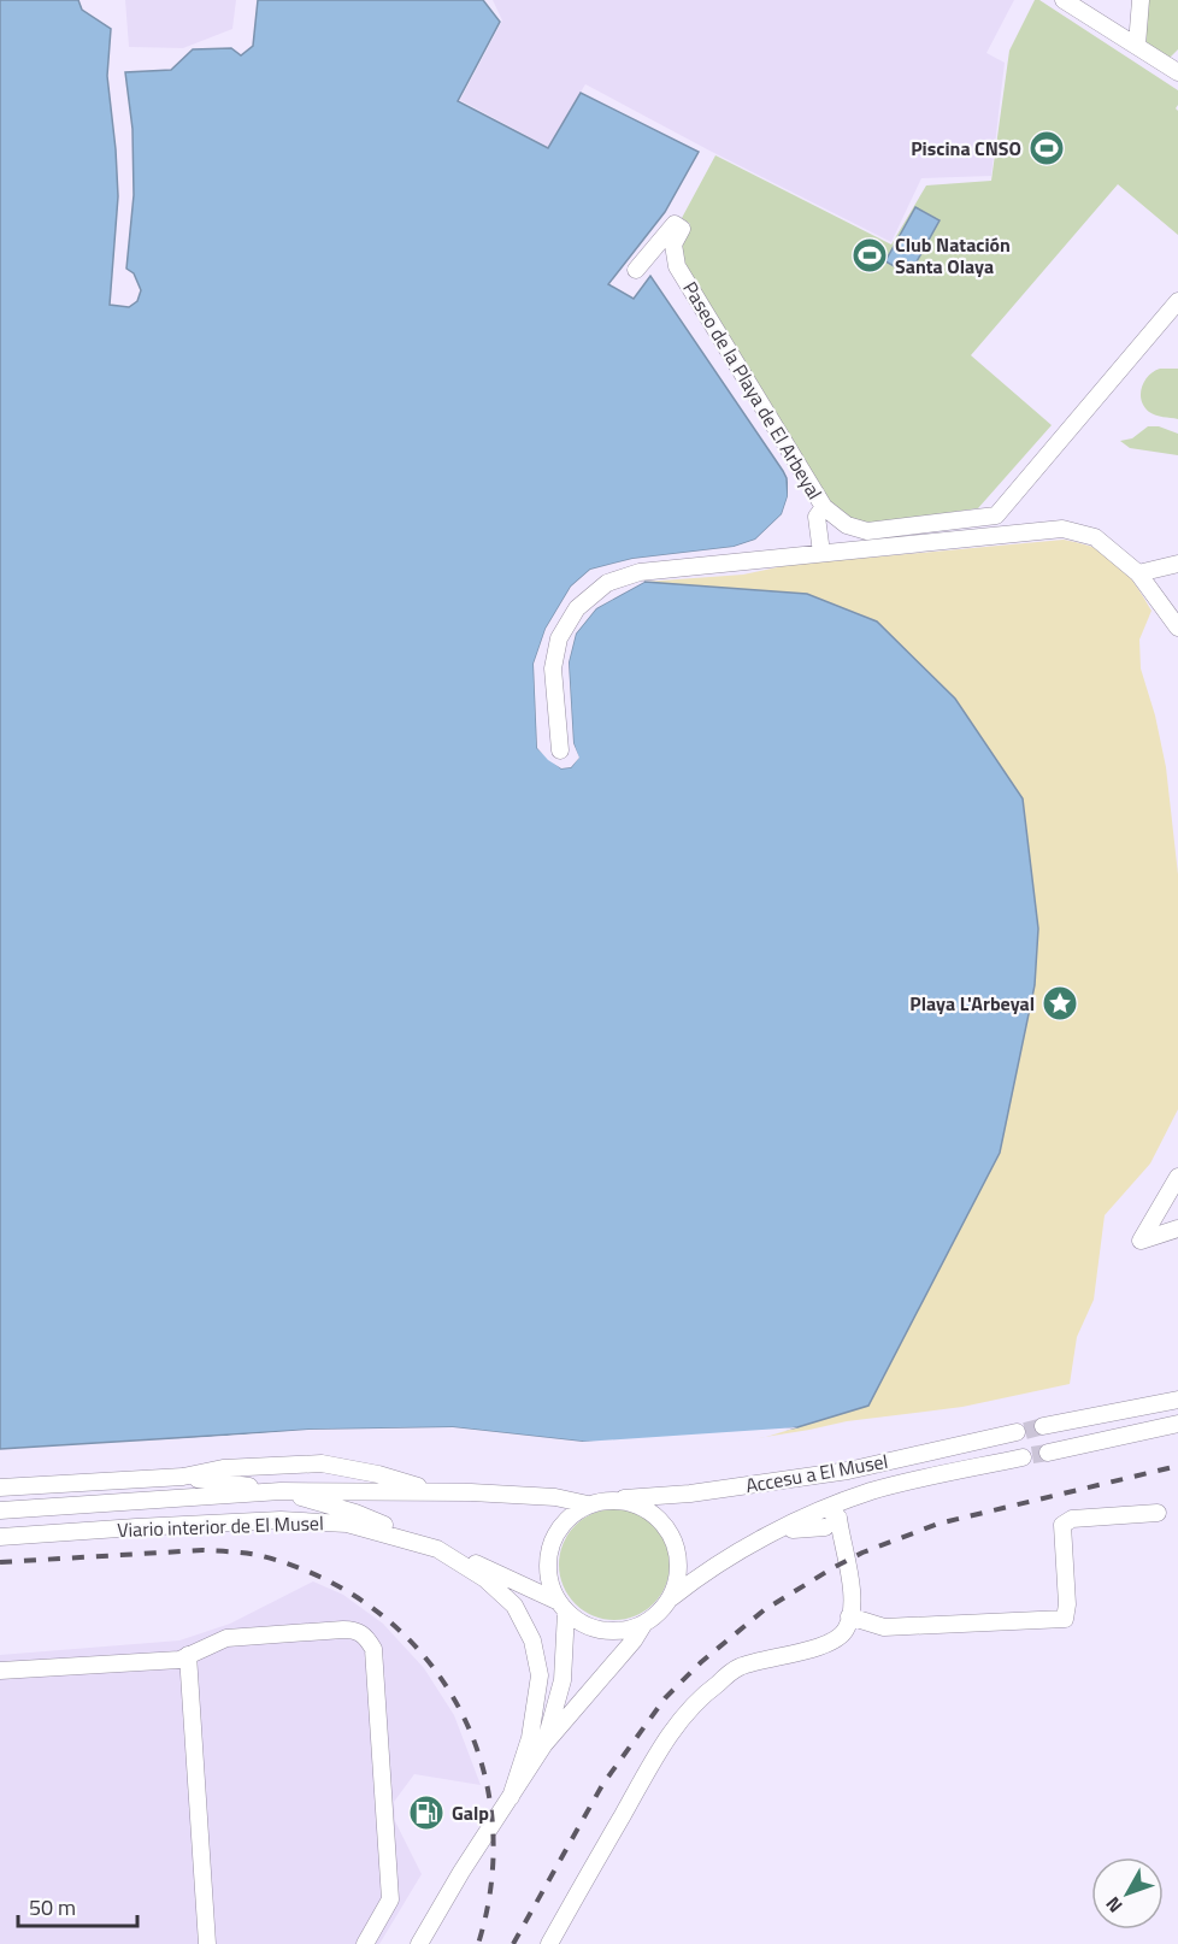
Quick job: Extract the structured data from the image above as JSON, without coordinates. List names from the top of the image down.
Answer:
{
  "streets": {
    "street": ["Paseo de la Playa de El Arbeyal", "Accesu a El Musel", "Viario interior de El Musel"]
  },
  "crossings": [
    ["Accesu a El Musel", "Viario interior de El Musel"]
  ],
  "places": {
    "sports": ["Piscina CNSO", "Club Natación Santa Olaya"],
    "place": ["Playa L'Arbeyal"],
    "fuel station": ["Galp"]
  },
  "scale_bar": "50 m",
  "north": "bottom left"
}
